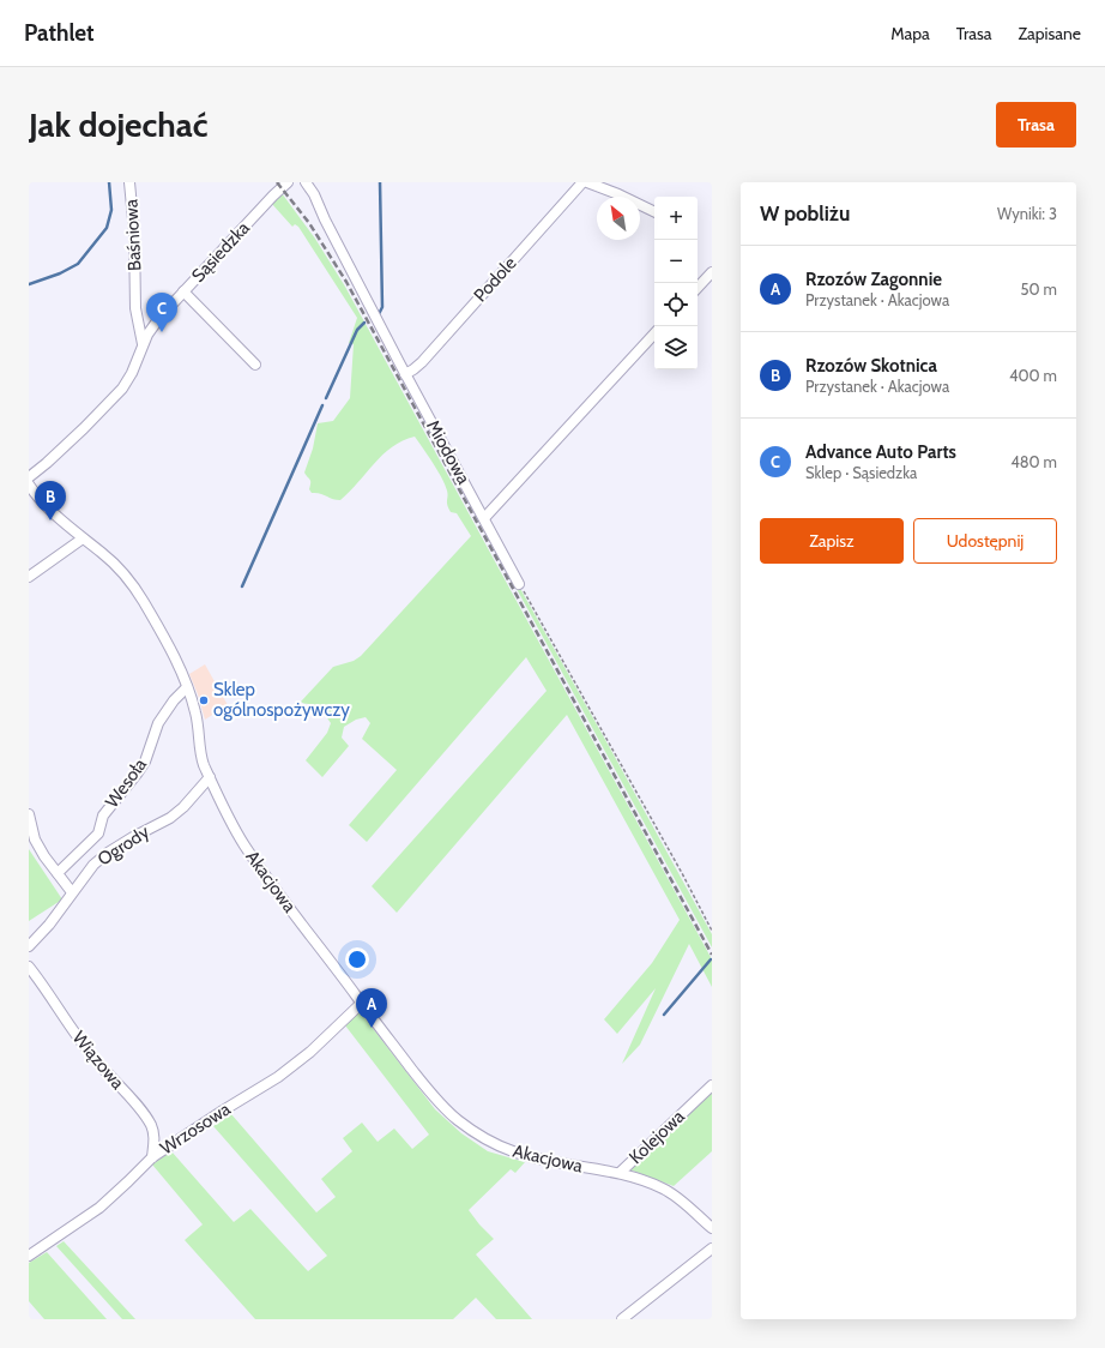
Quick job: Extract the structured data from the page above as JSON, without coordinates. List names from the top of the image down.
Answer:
{
  "streets": {
    "street": [
      "Baśniowa",
      "Sąsiedzka",
      "Podole",
      "Miodowa",
      "Wesoła",
      "Ogrody",
      "Akacjowa",
      "Wiązowa",
      "Wrzosowa",
      "Kolejowa"
    ]
  },
  "crossings": [
    ["Baśniowa", "Sąsiedzka"],
    ["Podole", "Miodowa"],
    ["Wesoła", "Akacjowa"],
    ["Ogrody", "Akacjowa"],
    ["Akacjowa", "Wrzosowa"],
    ["Akacjowa", "Kolejowa"],
    ["Wiązowa", "Wrzosowa"]
  ],
  "places": ["Sklep ogólnospożywczy"],
  "north": "top left",
  "page": {
    "header": "Pathlet",
    "nav": ["Mapa", "Trasa", "Zapisane"],
    "buttons": [
      "Trasa",
      ["Zapisz", "Udostępnij"]
    ],
    "title": "Jak dojechać",
    "heading": ["W pobliżu", "Wyniki: 3"],
    "map_buttons": ["+", "−"],
    "list": [
      {
        "mark": "A",
        "name": "Rzozów Zagonnie",
        "note": "Przystanek · Akacjowa",
        "value": "50 m"
      },
      {
        "mark": "B",
        "name": "Rzozów Skotnica",
        "note": "Przystanek · Akacjowa",
        "value": "400 m"
      },
      {
        "mark": "C",
        "name": "Advance Auto Parts",
        "note": "Sklep · Sąsiedzka",
        "value": "480 m"
      }
    ],
    "pins": ["C", "B", "A"]
  }
}
